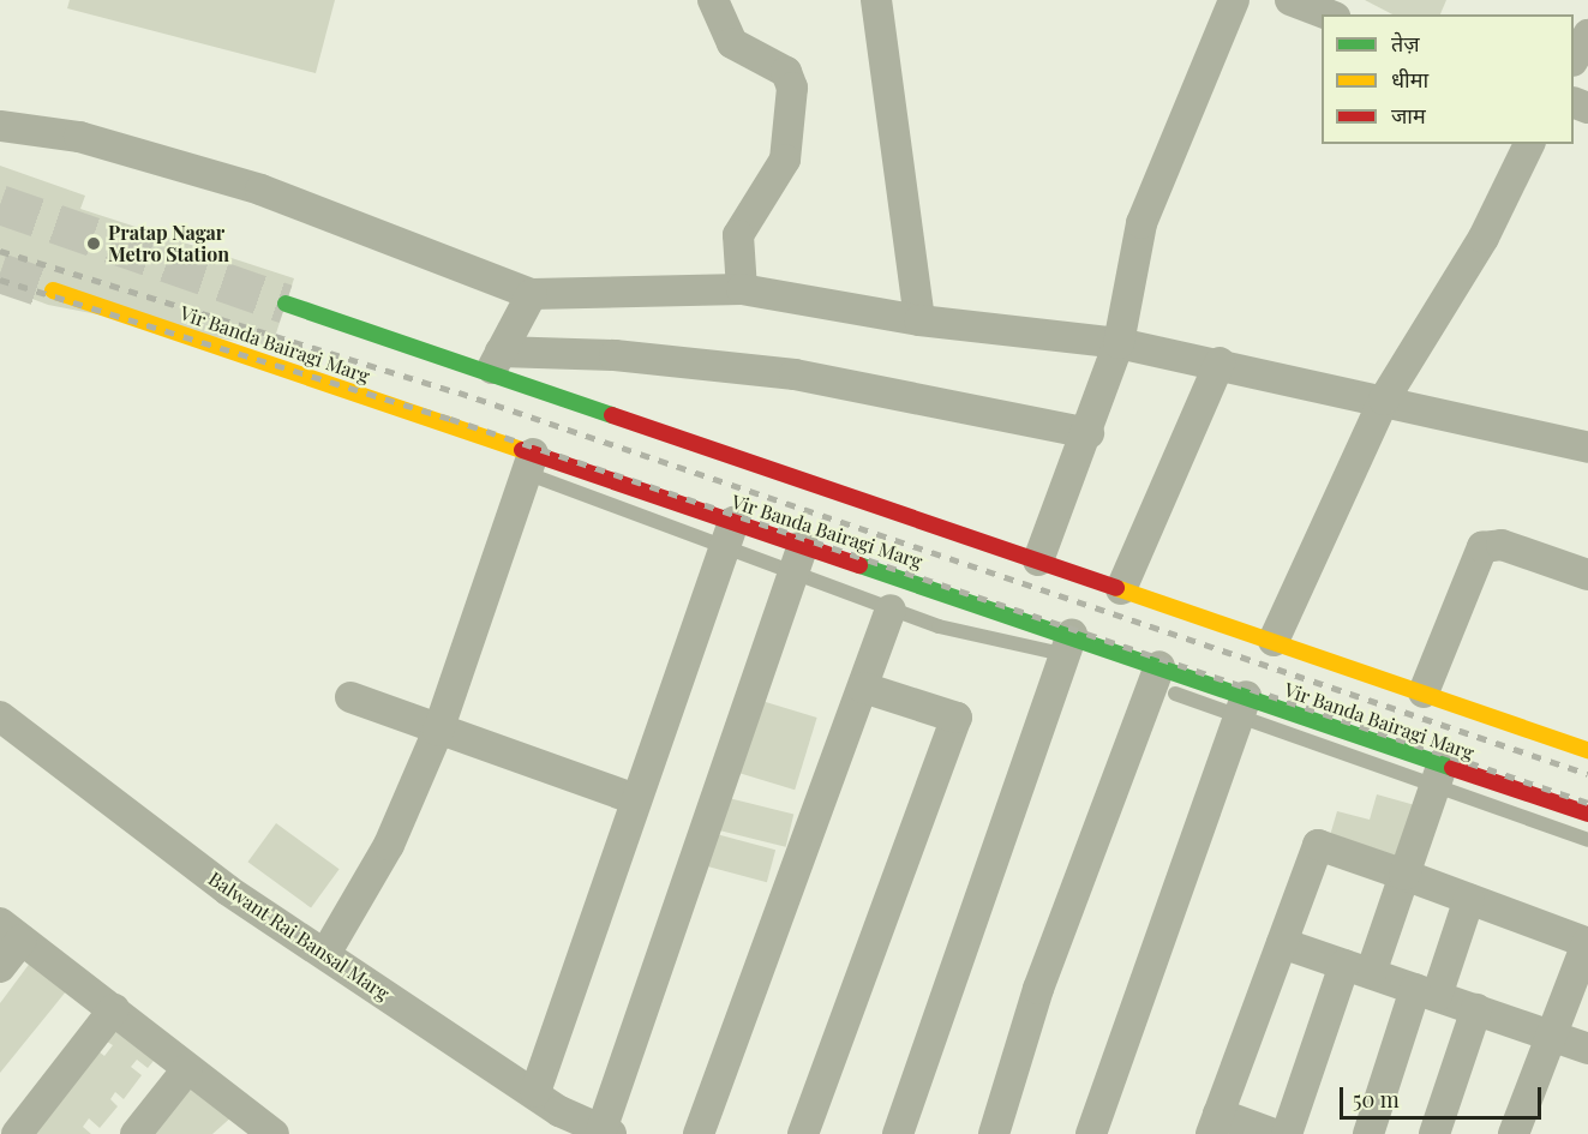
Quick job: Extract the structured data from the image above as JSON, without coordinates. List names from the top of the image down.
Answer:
{
  "streets": {
    "main road": ["Vir Banda Bairagi Marg"],
    "street": ["Balwant Rai Bansal Marg"]
  },
  "places": ["Pratap Nagar Metro Station"],
  "legend": ["तेज़", "धीमा", "जाम"],
  "scale_bar": "50 m"
}
